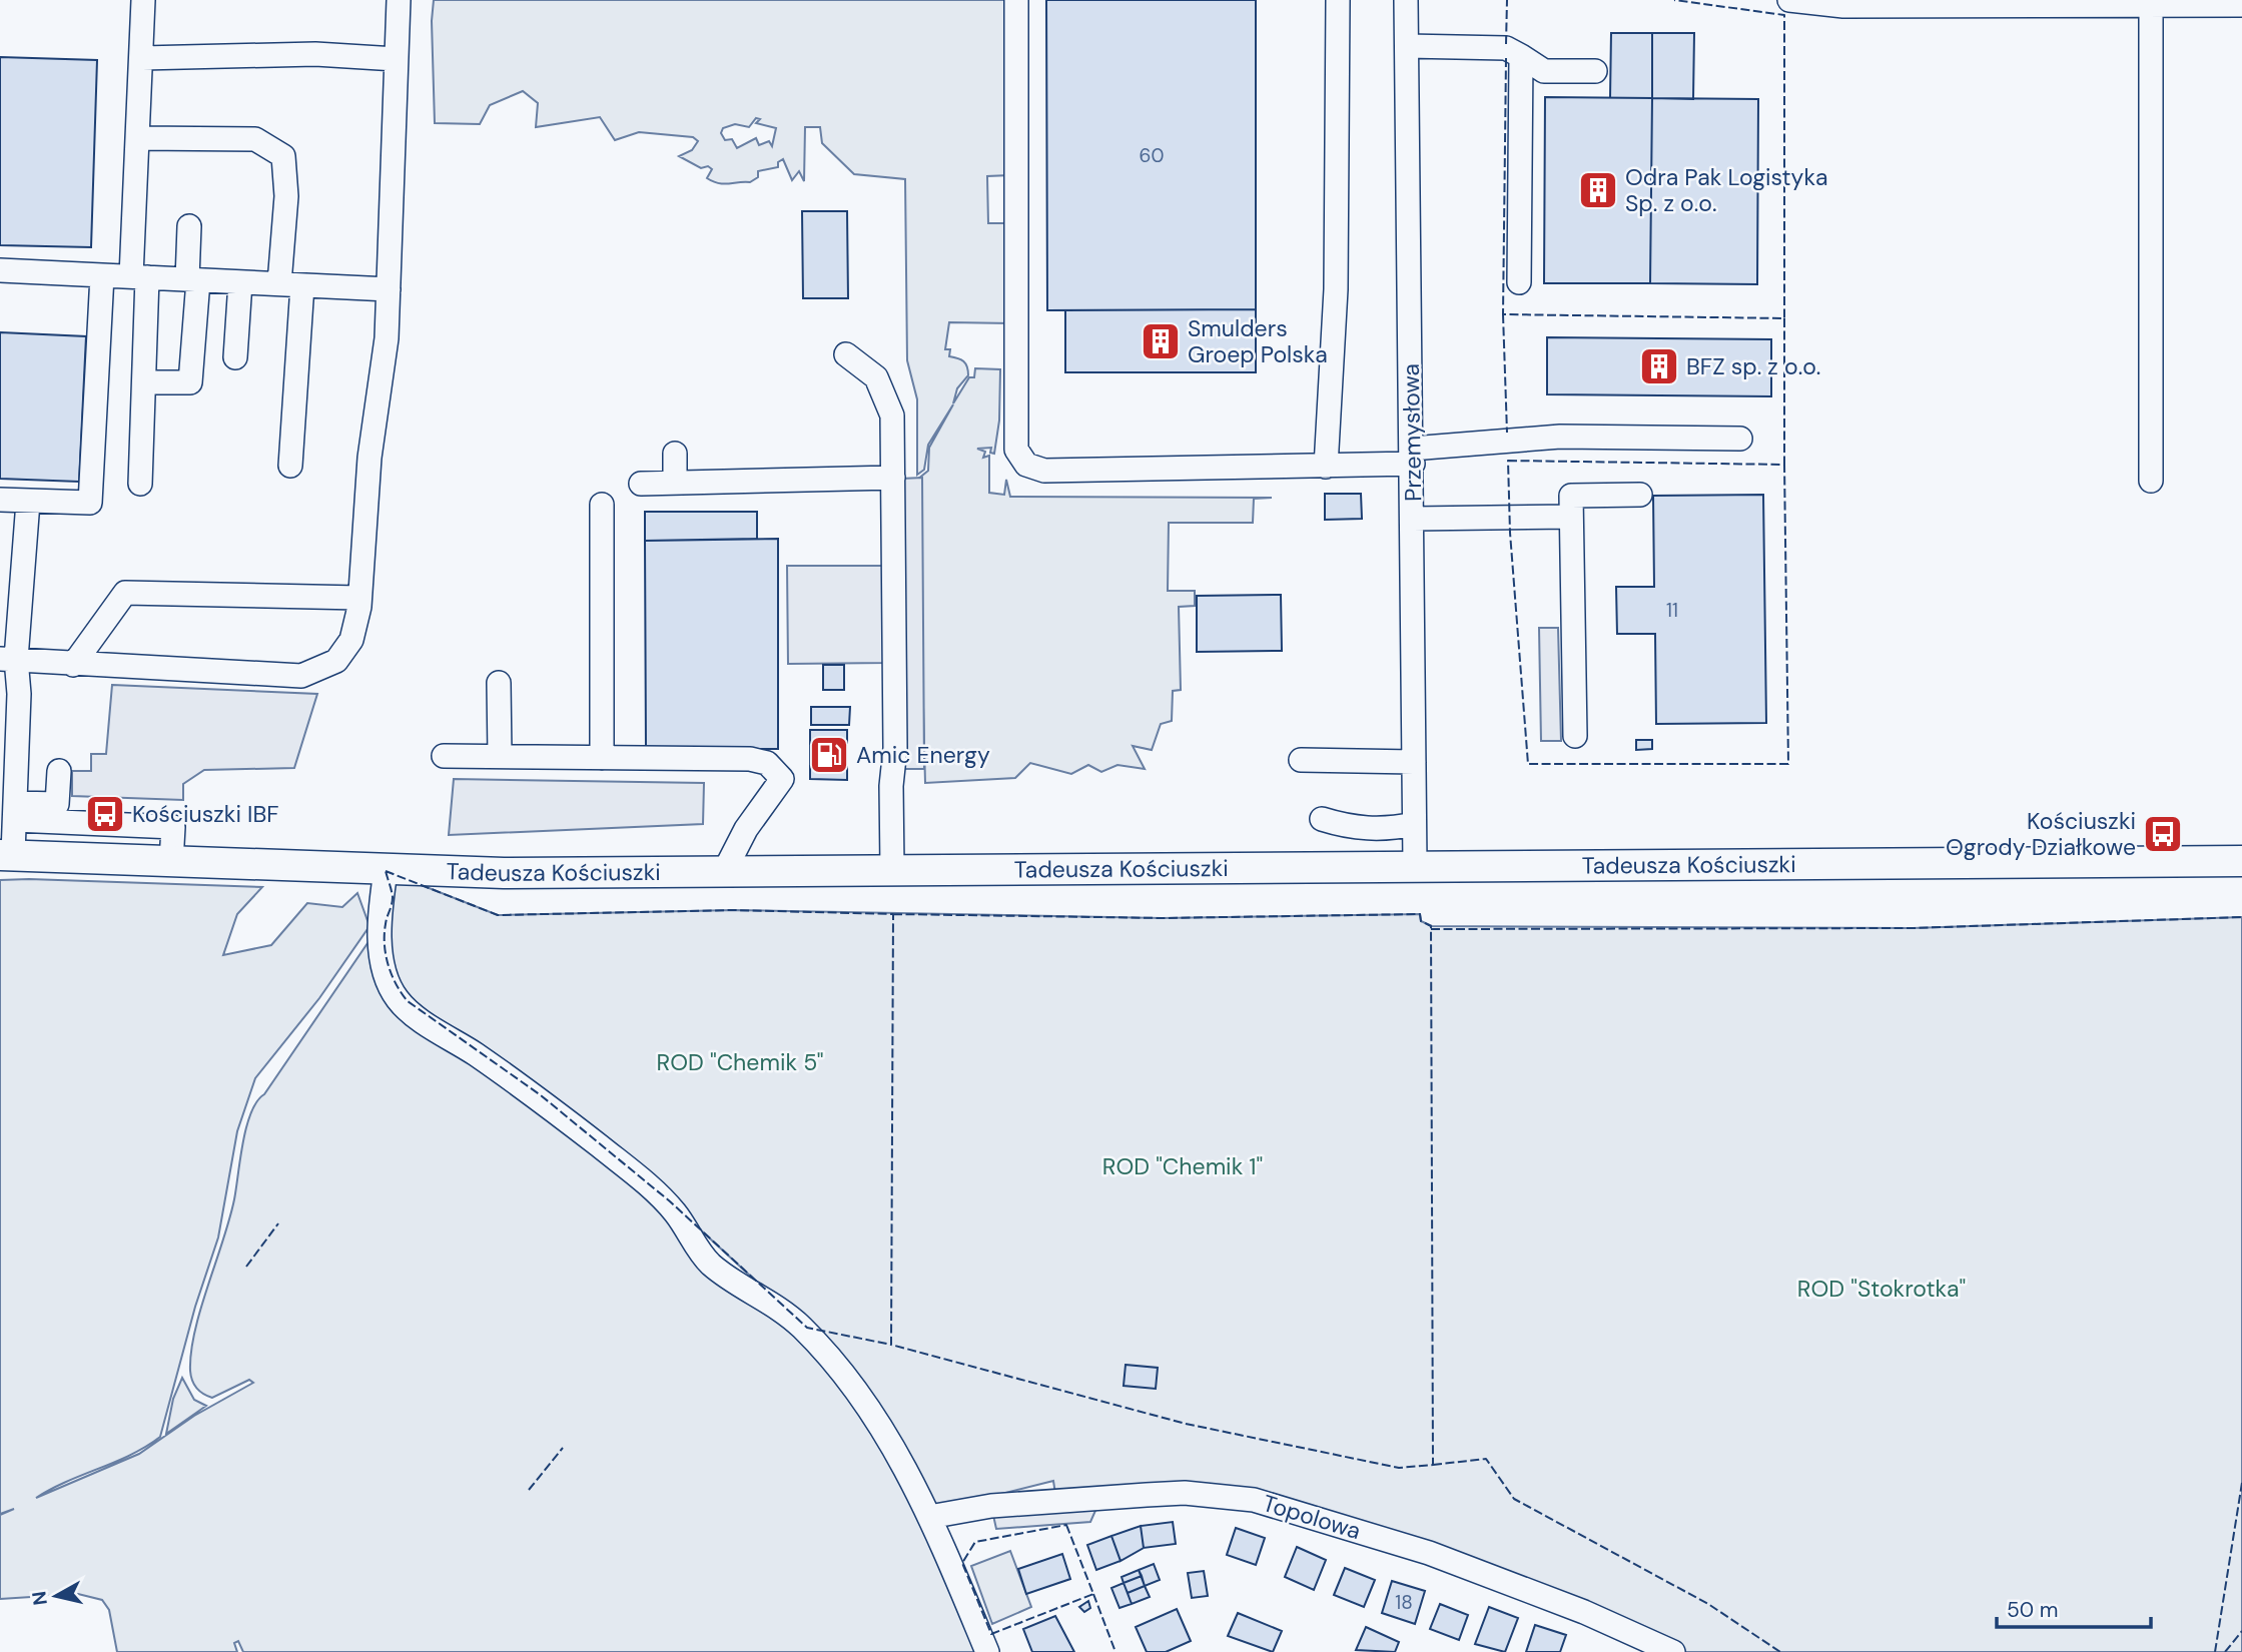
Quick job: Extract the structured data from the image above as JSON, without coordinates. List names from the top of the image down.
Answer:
{
  "streets": {
    "main road": ["Tadeusza Kościuszki"],
    "street": ["Przemysłowa", "Topolowa"]
  },
  "crossings": [
    ["Przemysłowa", "Tadeusza Kościuszki"]
  ],
  "parks": ["ROD \"Chemik 5\"", "ROD \"Chemik 1\"", "ROD \"Stokrotka\""],
  "places": {
    "building": ["Odra Pak Logistyka Sp. z o.o.", "Smulders Groep Polska", "BFZ sp. z o.o."],
    "fuel station": ["Amic Energy"],
    "bus stop": ["Kościuszki IBF", "Kościuszki Ogrody Działkowe"]
  },
  "house_numbers": ["60", "11", "18"],
  "scale_bar": "50 m",
  "north": "left"
}
